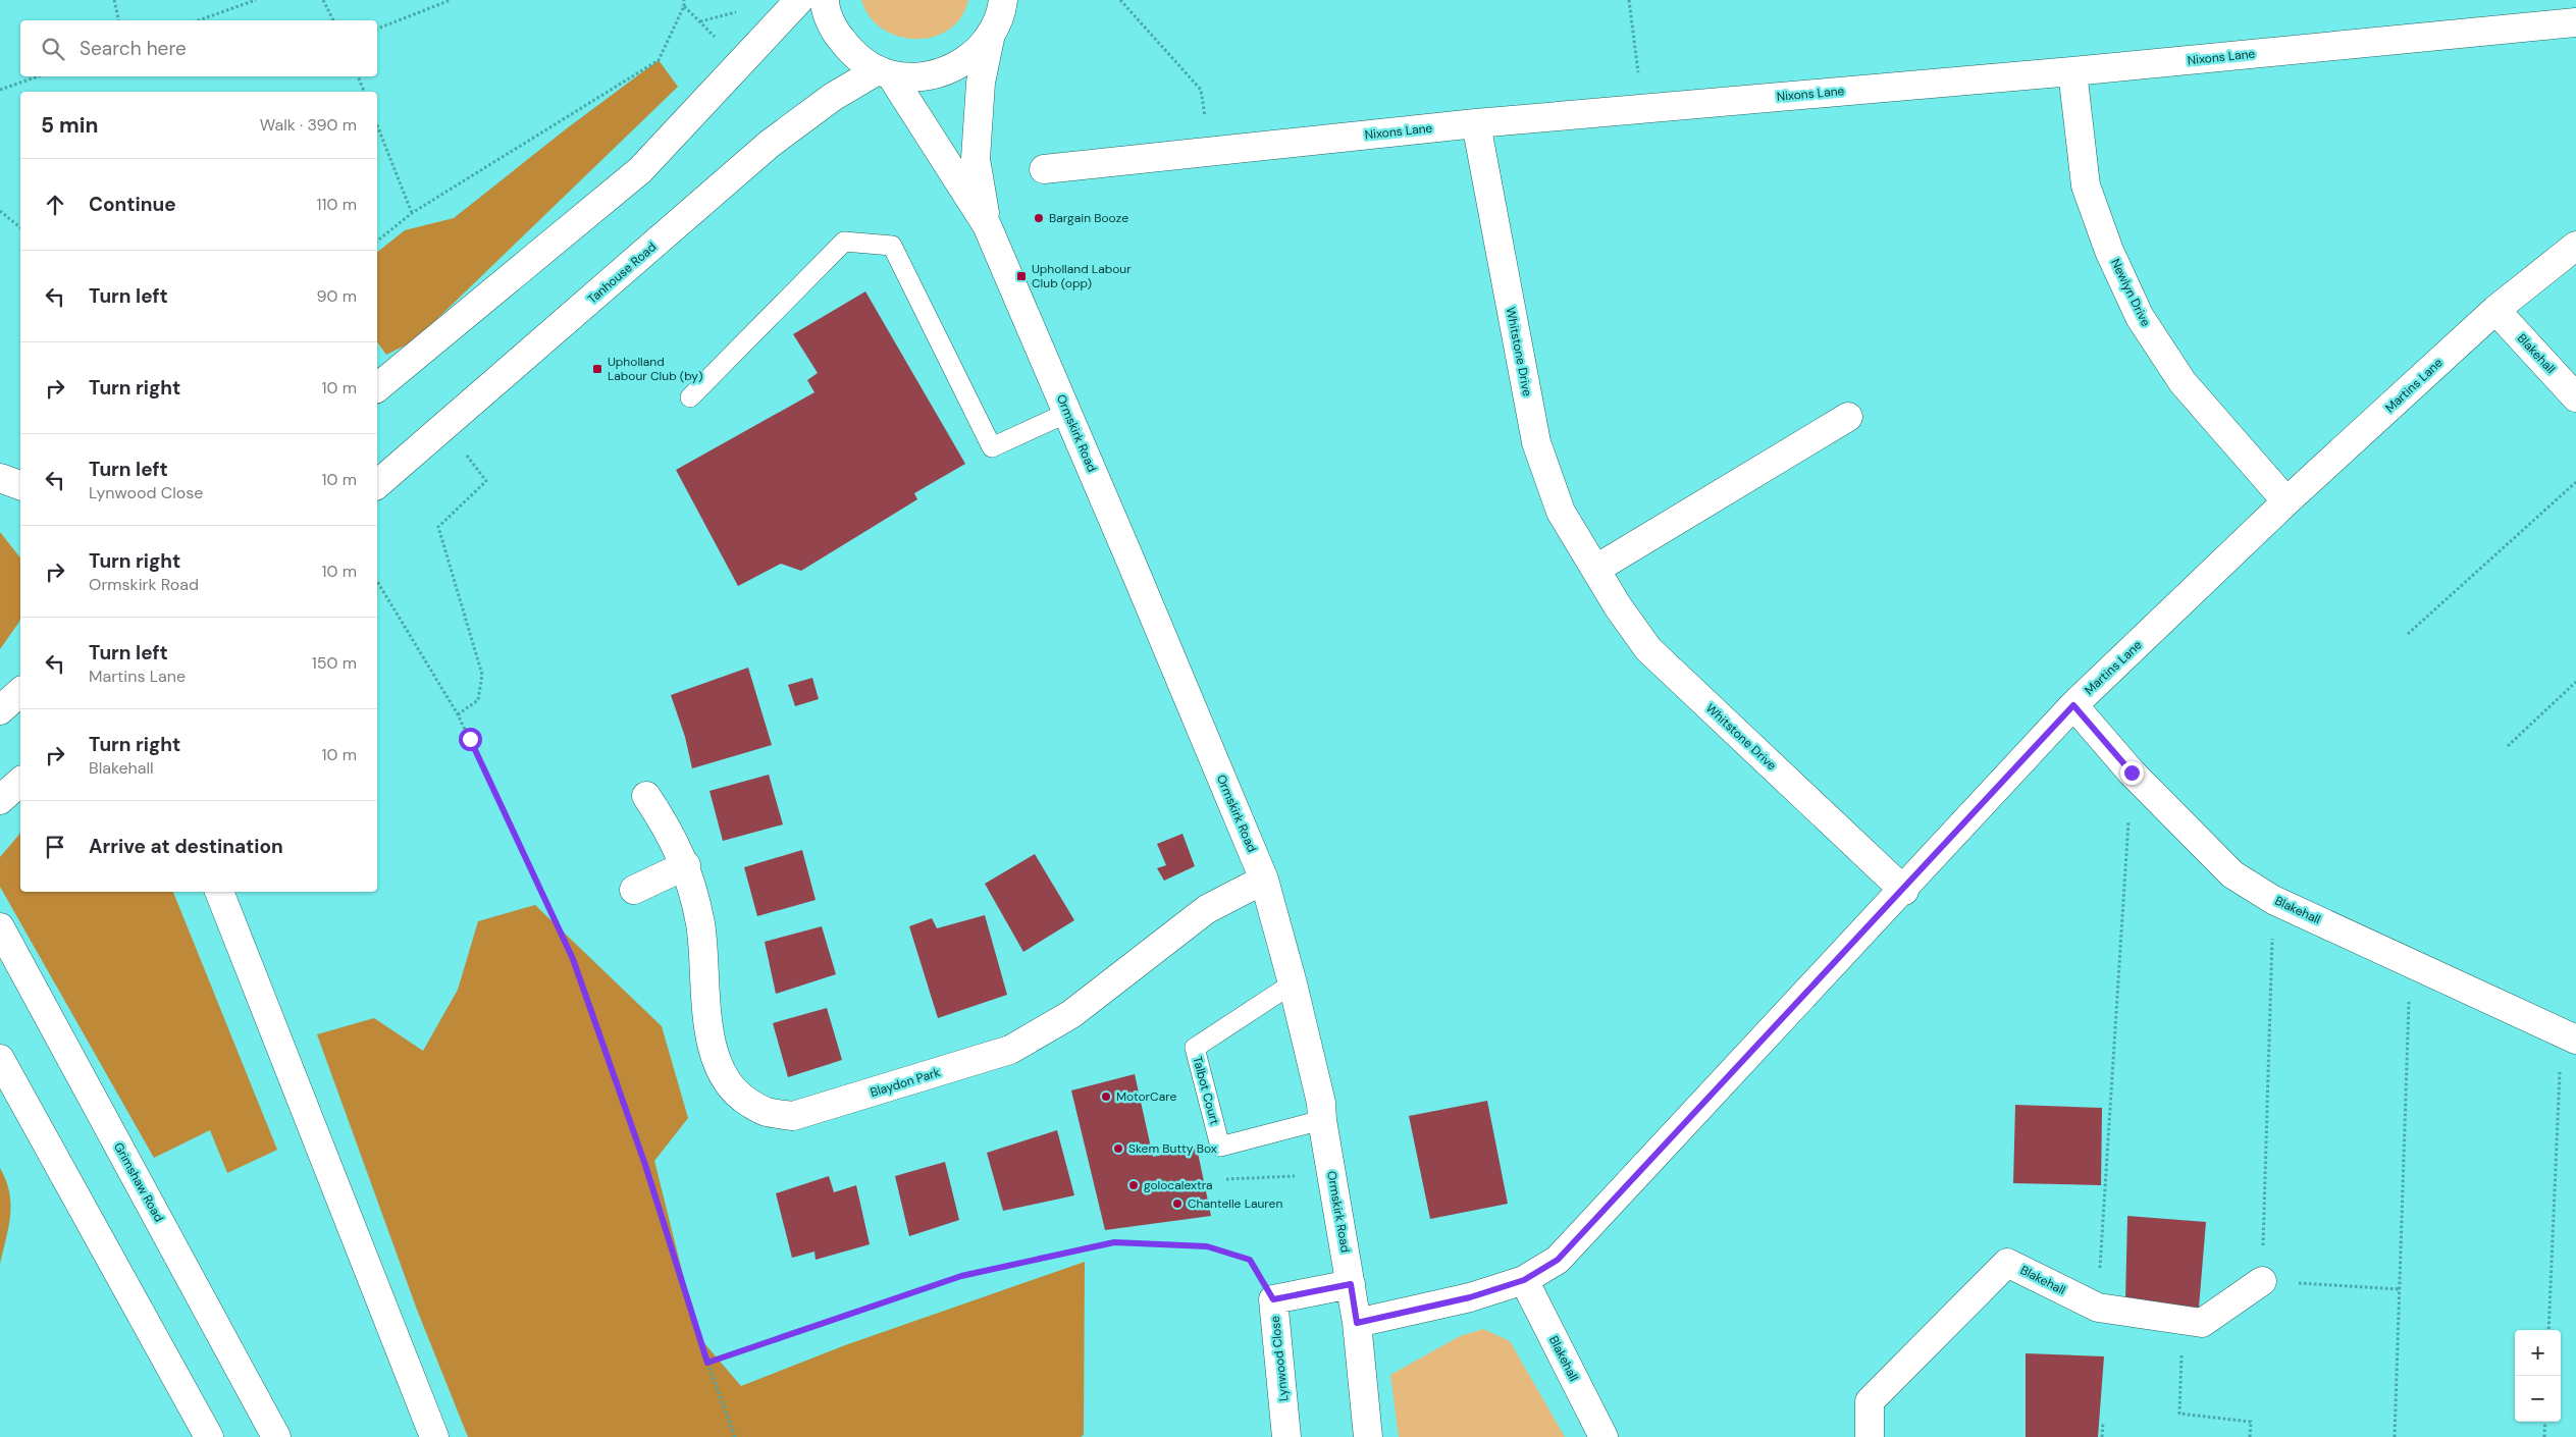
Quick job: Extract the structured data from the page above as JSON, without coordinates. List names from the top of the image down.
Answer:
{
  "streets": {
    "street": [
      "Nixons Lane",
      "Tanhouse Road",
      "Newlyn Drive",
      "Whitstone Drive",
      "Blakehall",
      "Martins Lane",
      "Ormskirk Road",
      "Blaydon Park",
      "Grimshaw Road",
      "Lynwood Close"
    ],
    "lane": ["Talbot Court"]
  },
  "crossings": [
    ["Nixons Lane", "Newlyn Drive"],
    ["Nixons Lane", "Whitstone Drive"],
    ["Tanhouse Road", "Ormskirk Road"],
    ["Newlyn Drive", "Martins Lane"],
    ["Whitstone Drive", "Martins Lane"],
    ["Blakehall", "Martins Lane"],
    ["Martins Lane", "Ormskirk Road"],
    ["Ormskirk Road", "Blaydon Park"],
    ["Ormskirk Road", "Talbot Court"],
    ["Ormskirk Road", "Lynwood Close"]
  ],
  "places": {
    "other": [
      "Bargain Booze",
      "MotorCare",
      "Skem Butty Box",
      "golocalextra",
      "Chantelle Lauren"
    ],
    "transit": ["Upholland Labour Club (opp)", "Upholland Labour Club (by)"]
  },
  "page": {
    "search": "Search here",
    "heading": ["5 min", "Walk · 390 m"],
    "list": [
      ["Continue", "110 m"],
      ["Turn left", "90 m"],
      ["Turn right", "10 m"],
      ["Turn left", "Lynwood Close", "10 m"],
      ["Turn right", "Ormskirk Road", "10 m"],
      ["Turn left", "Martins Lane", "150 m"],
      ["Turn right", "Blakehall", "10 m"],
      "Arrive at destination"
    ],
    "map_buttons": ["+", "−"]
  }
}
